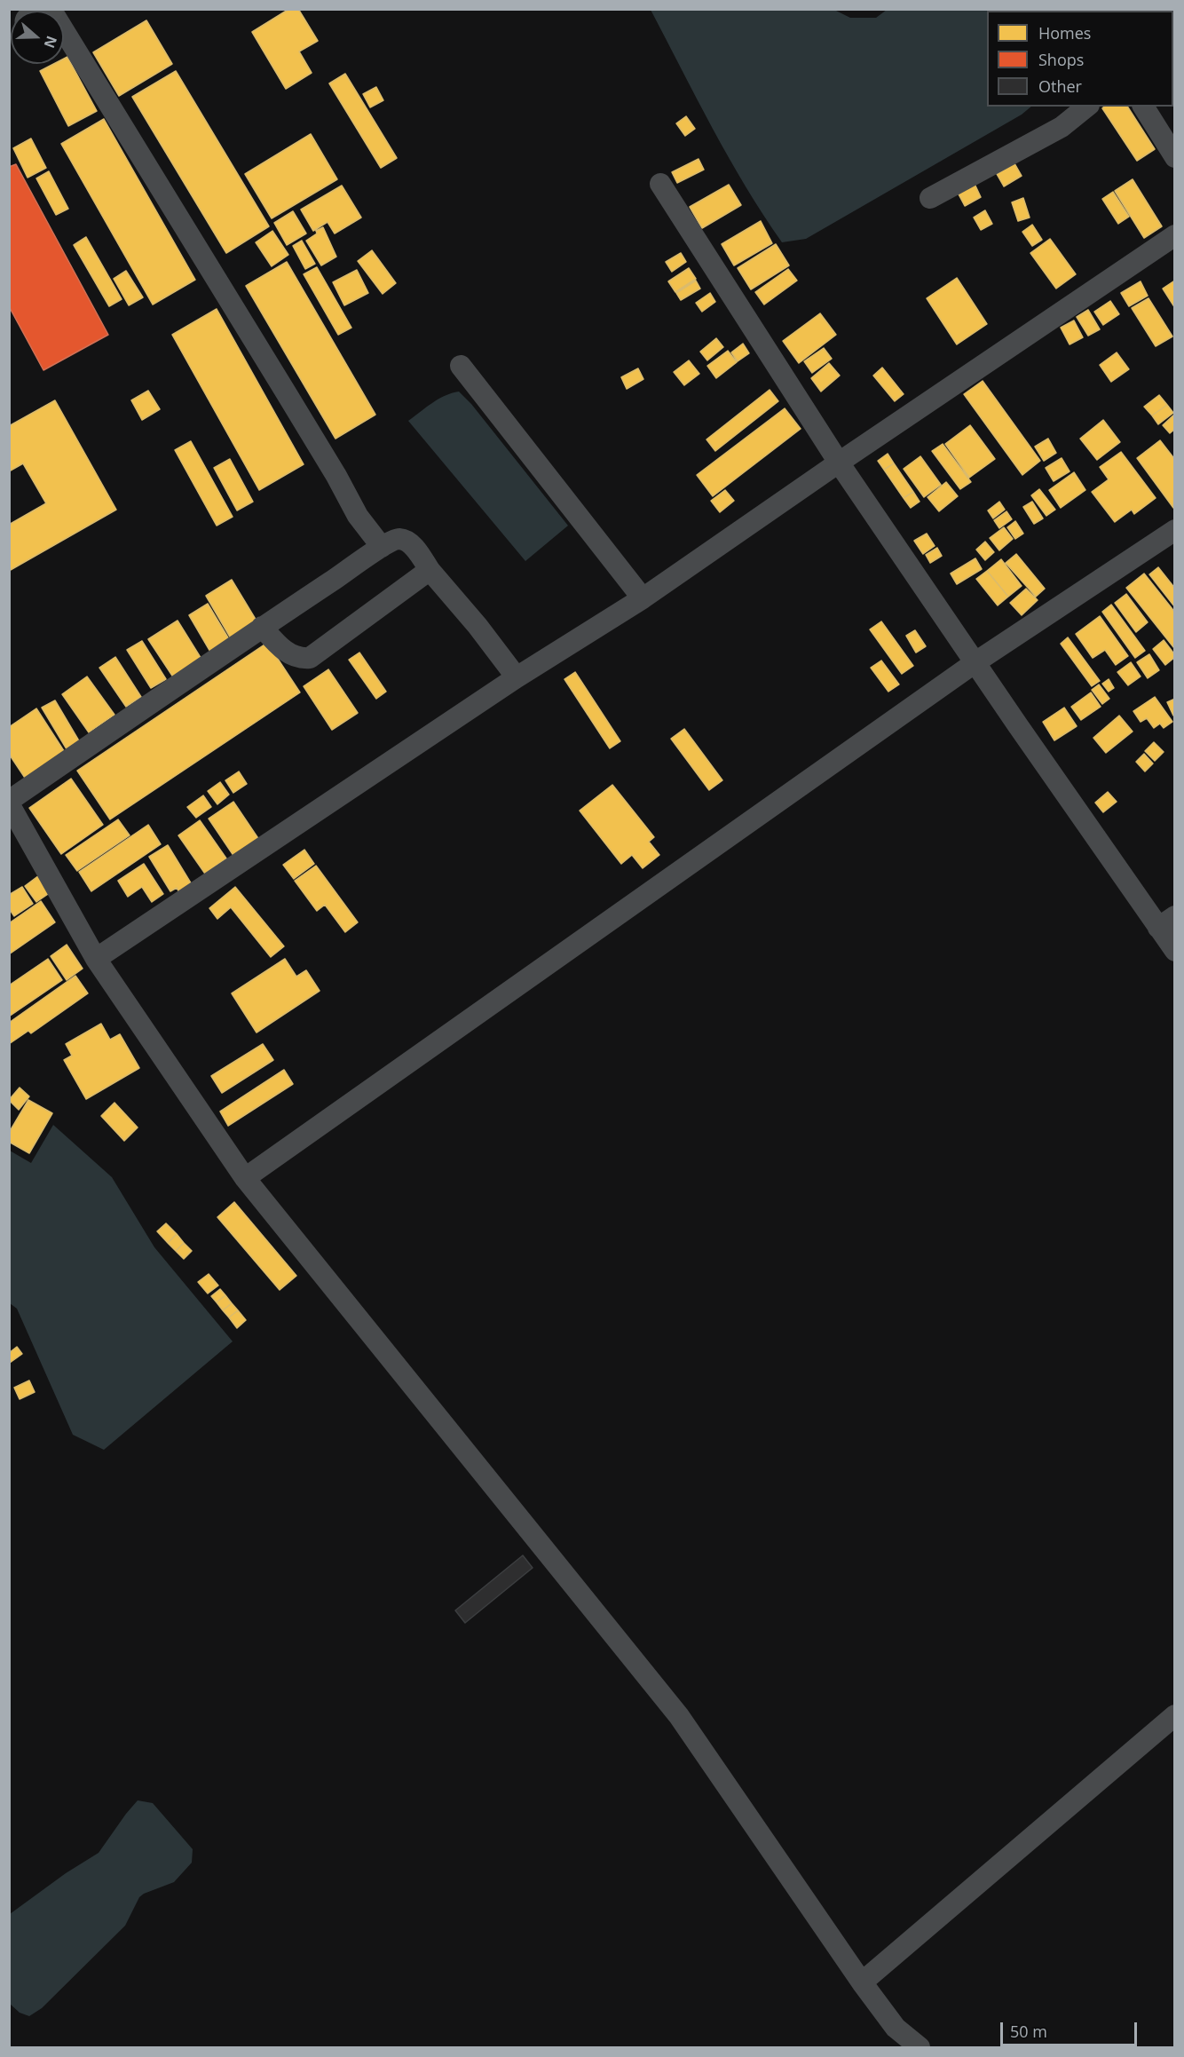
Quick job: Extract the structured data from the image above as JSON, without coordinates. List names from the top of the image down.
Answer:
{
  "legend": ["Homes", "Shops", "Other"],
  "scale_bar": "50 m",
  "north": "right"
}
